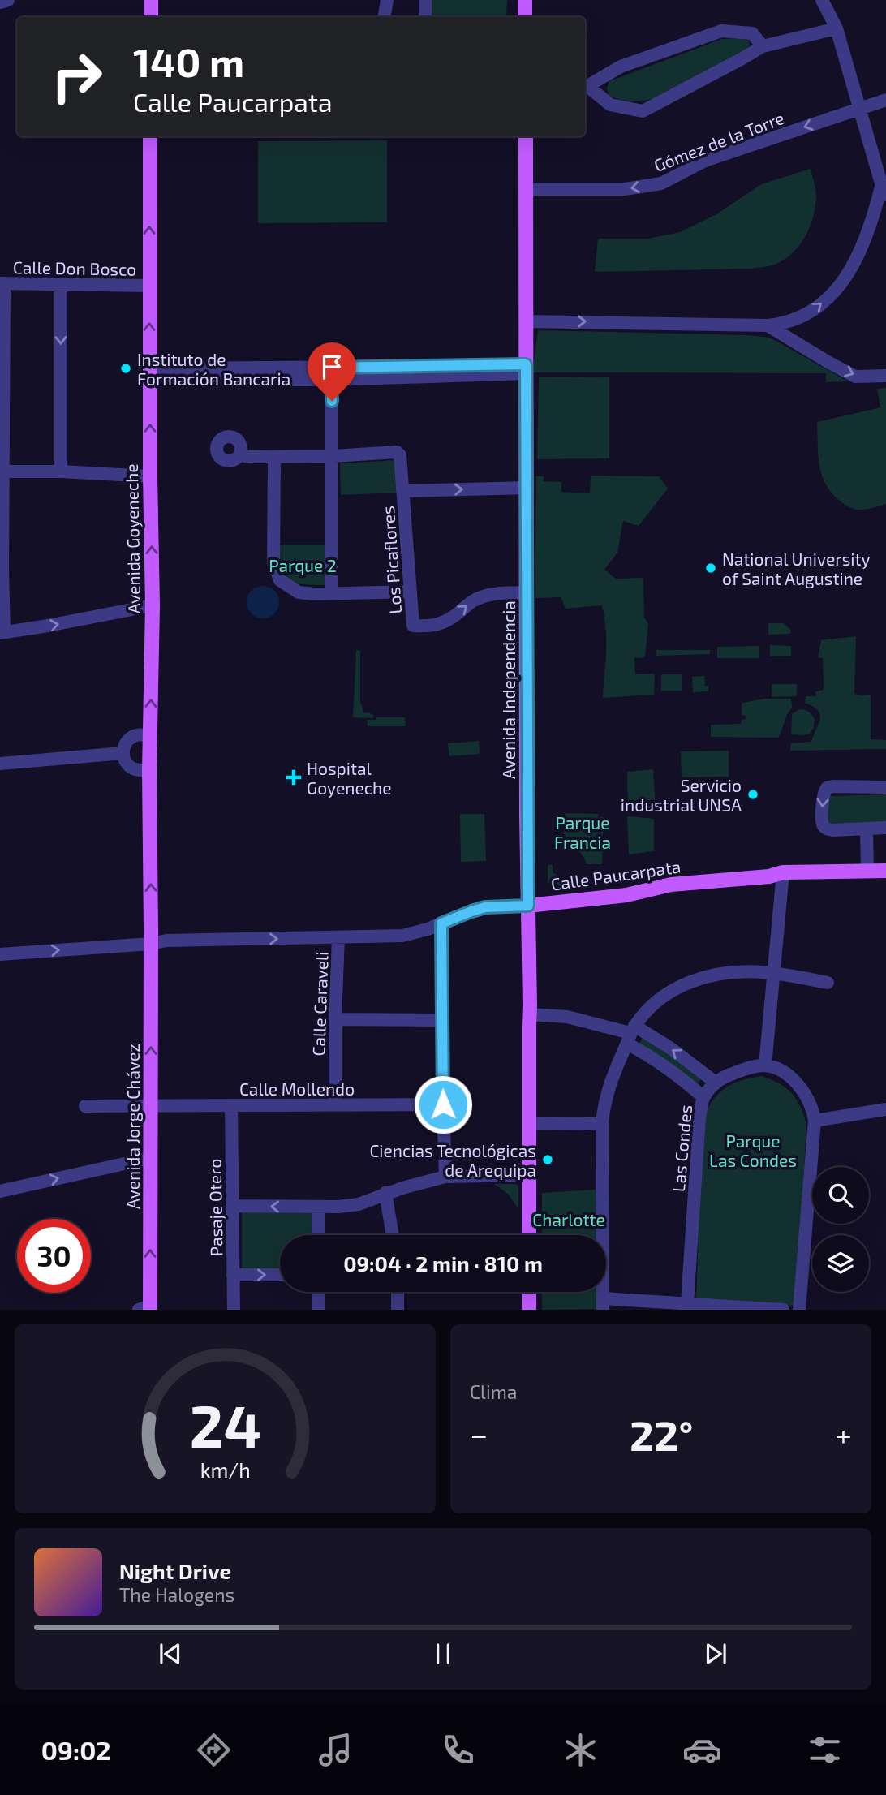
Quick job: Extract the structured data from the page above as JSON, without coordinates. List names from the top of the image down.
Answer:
{
  "streets": {
    "main road": [
      "Avenida Goyeneche",
      "Avenida Independencia",
      "Calle Paucarpata",
      "Avenida Jorge Chávez"
    ],
    "street": [
      "Gómez de la Torre",
      "Calle Don Bosco",
      "Los Picaflores",
      "Calle Caraveli",
      "Calle Mollendo",
      "Las Condes",
      "Pasaje Otero"
    ]
  },
  "crossings": [
    ["Gómez de la Torre", "Avenida Independencia"],
    ["Calle Don Bosco", "Avenida Goyeneche"],
    ["Avenida Goyeneche", "Calle Paucarpata"],
    ["Avenida Goyeneche", "Avenida Jorge Chávez"],
    ["Los Picaflores", "Avenida Independencia"],
    ["Avenida Independencia", "Calle Paucarpata"],
    ["Calle Paucarpata", "Calle Caraveli"],
    ["Calle Paucarpata", "Avenida Jorge Chávez"],
    ["Calle Caraveli", "Calle Mollendo"],
    ["Calle Mollendo", "Avenida Jorge Chávez"],
    ["Calle Mollendo", "Pasaje Otero"]
  ],
  "one_way": ["Avenida Goyeneche", "Calle Paucarpata", "Avenida Jorge Chávez"],
  "parks": [
    "Parque 2",
    "Parque Francia",
    "Parque Las Condes",
    "Charlotte"
  ],
  "places": {
    "other": [
      "Instituto de Formación Bancaria",
      "National University of Saint Augustine",
      "Servicio industrial UNSA",
      "Ciencias Tecnológicas de Arequipa"
    ],
    "health": ["Hospital Goyeneche"]
  },
  "page": {
    "turn": ["140 m", "Calle Paucarpata"],
    "limit": "30",
    "trip": "09:04 · 2 min · 810 m",
    "tile": "Clima",
    "heat": ["−", "22°", "+"],
    "song": ["Night Drive", "The Halogens"],
    "tabs": "09:02",
    "gauge": ["24", "km/h"]
  }
}
